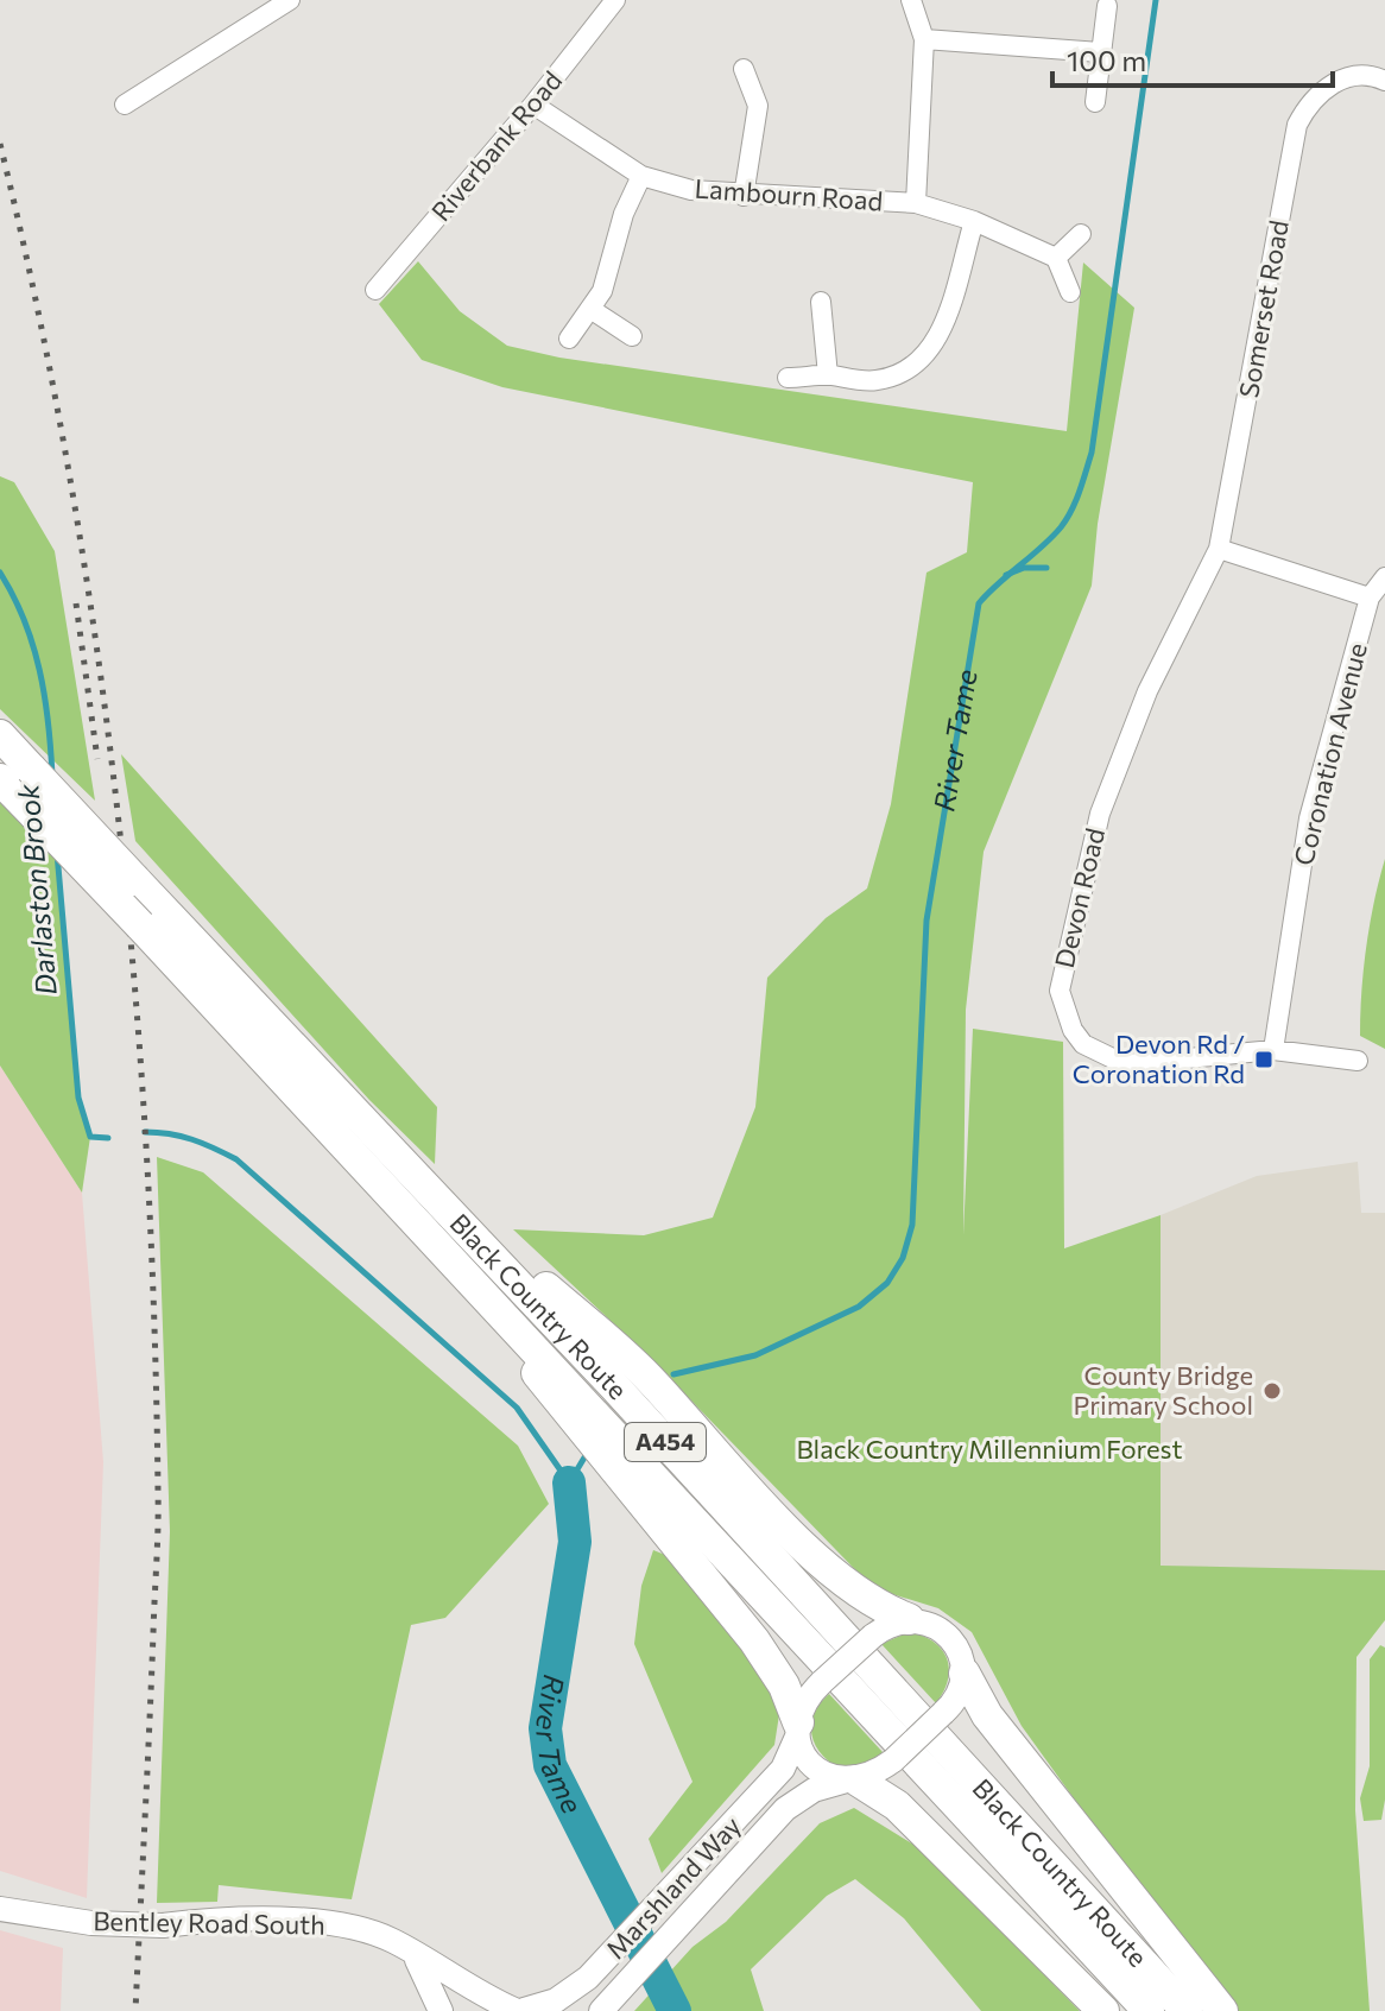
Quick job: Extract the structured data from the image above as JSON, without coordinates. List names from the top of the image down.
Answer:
{
  "streets": {
    "highway": ["Black Country Route", "A454"],
    "street": [
      "Riverbank Road",
      "Lambourn Road",
      "Somerset Road",
      "Coronation Avenue",
      "Devon Road",
      "Marshland Way",
      "Bentley Road South"
    ]
  },
  "crossings": [
    ["Riverbank Road", "Lambourn Road"],
    ["Somerset Road", "Devon Road"],
    ["Coronation Avenue", "Devon Road"],
    ["Marshland Way", "Bentley Road South"]
  ],
  "water": ["River Tame", "Darlaston Brook"],
  "parks": ["Black Country Millennium Forest"],
  "places": {
    "transit": ["Devon Rd / Coronation Rd"],
    "other": ["County Bridge Primary School"]
  },
  "scale_bar": "100 m"
}
